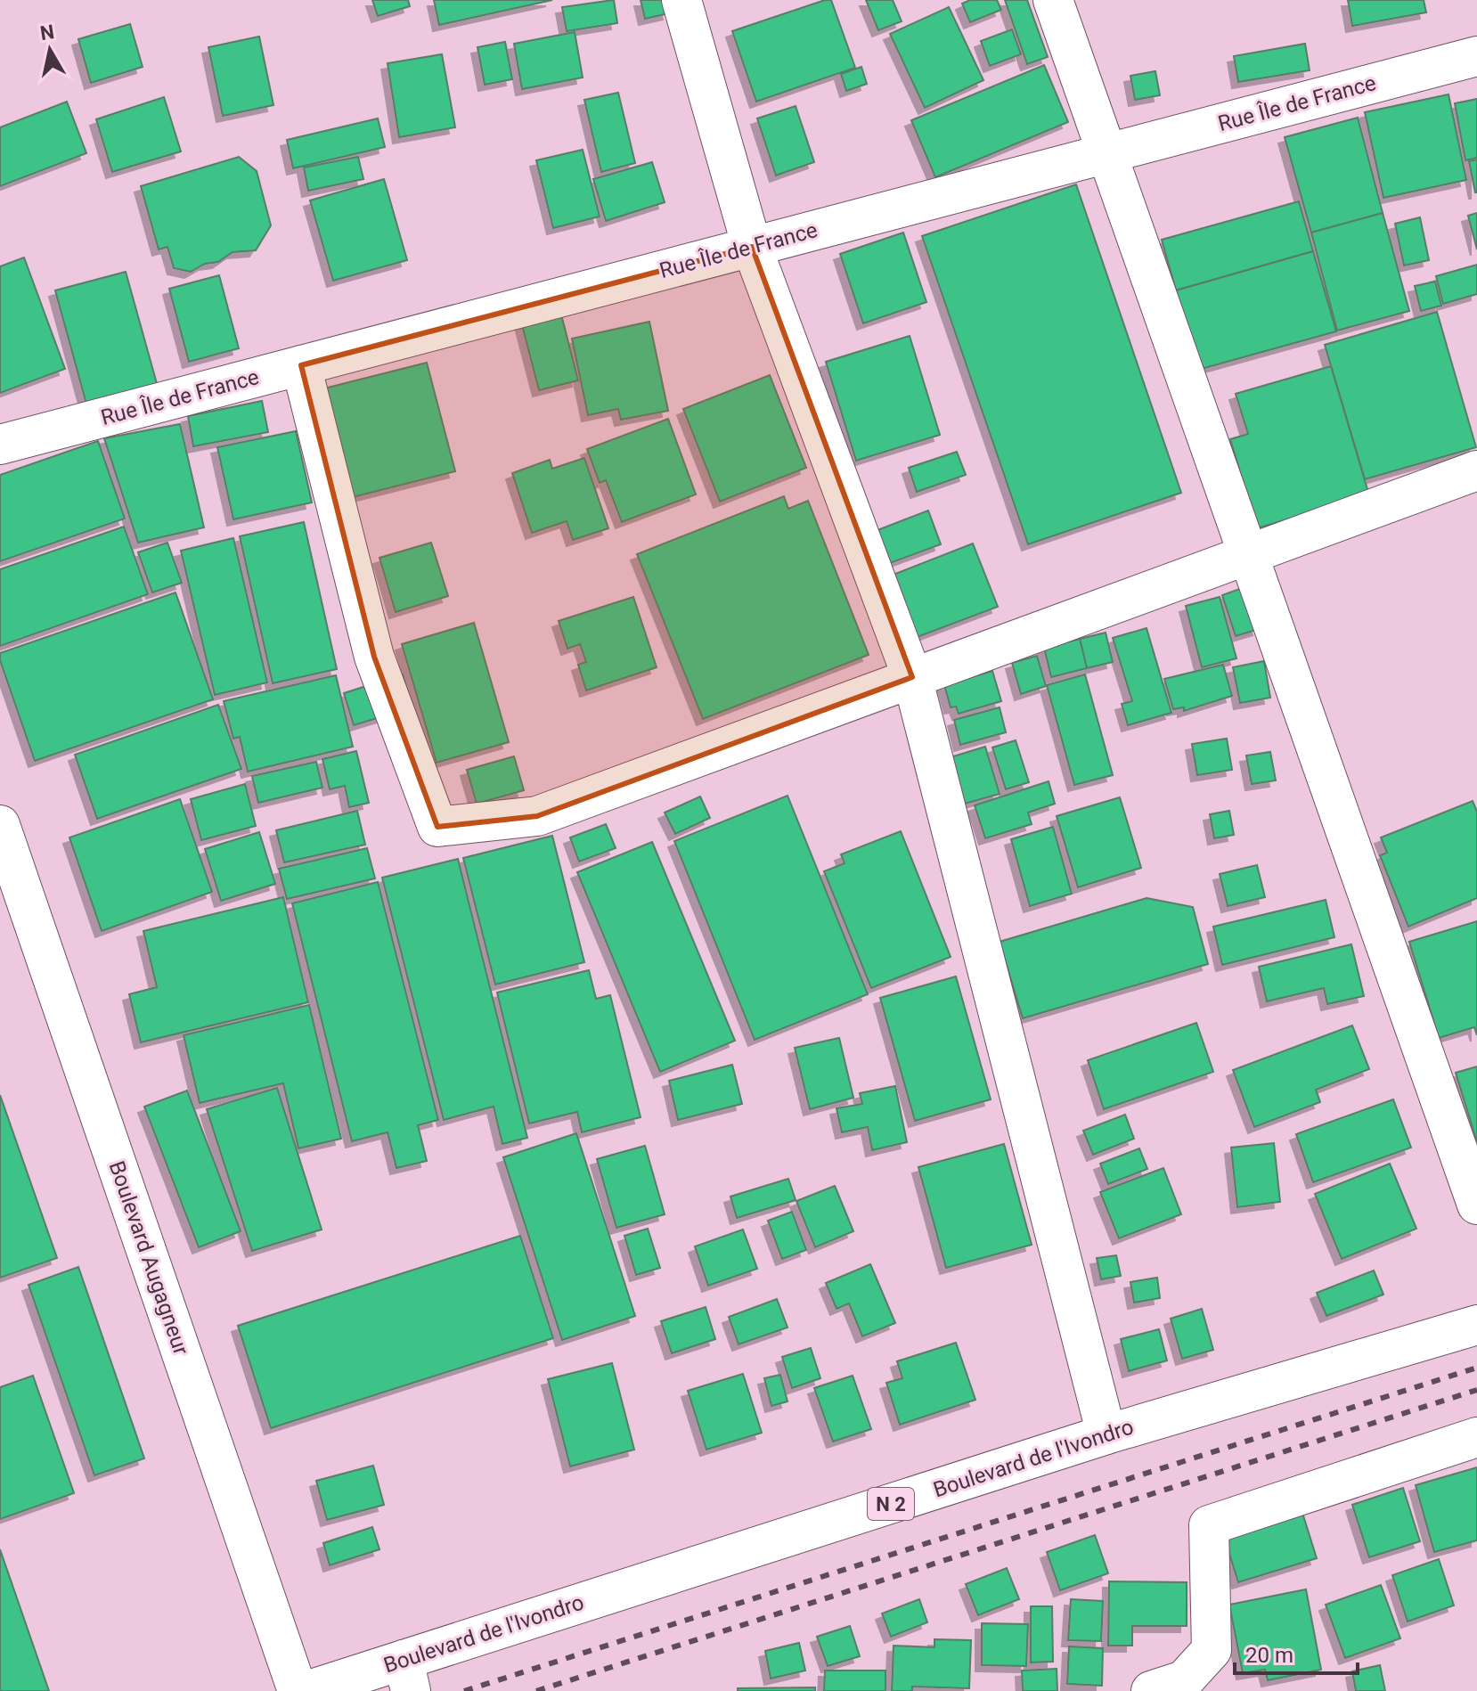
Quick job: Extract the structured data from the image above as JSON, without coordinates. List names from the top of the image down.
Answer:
{
  "streets": {
    "street": [
      "Rue Île de France",
      "Boulevard Augagneur",
      "Boulevard de l'Ivondro",
      "N 2"
    ]
  },
  "scale_bar": "20 m",
  "north": "top"
}
